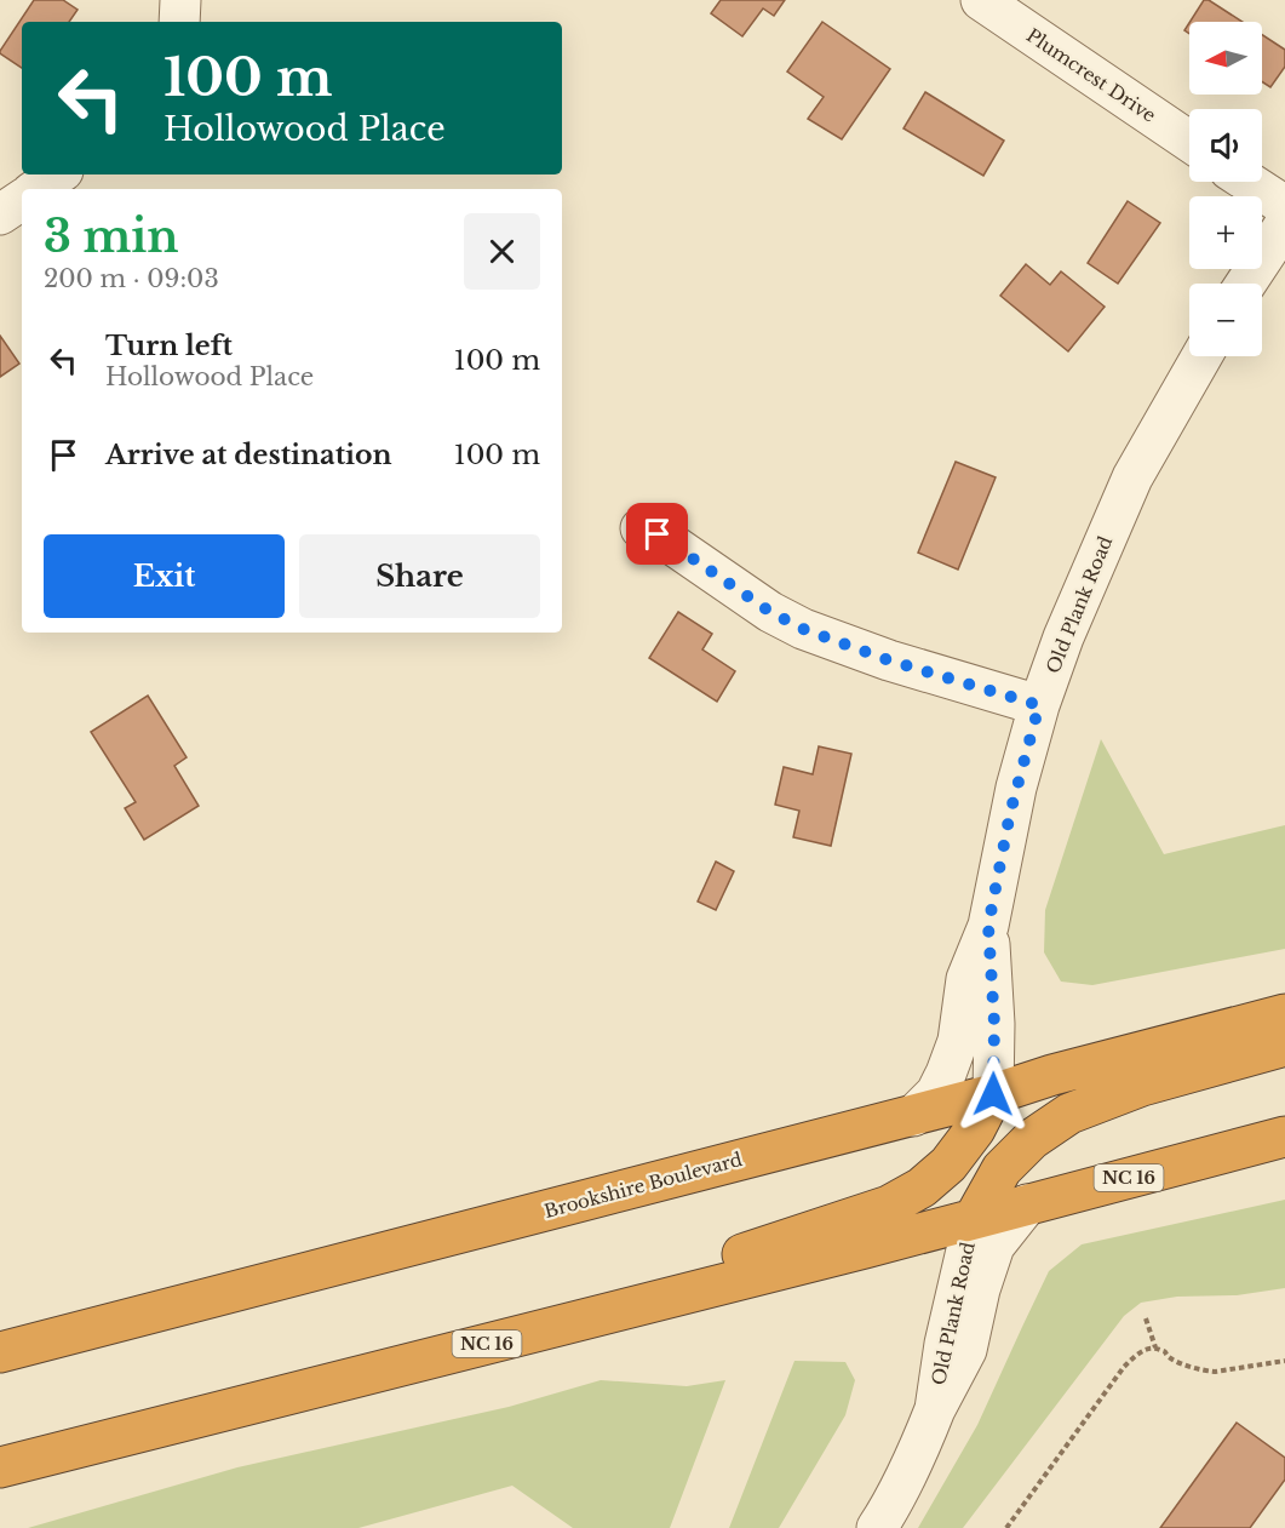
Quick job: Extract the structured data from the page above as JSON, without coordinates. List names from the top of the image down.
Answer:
{
  "streets": {
    "highway": ["NC 16", "Brookshire Boulevard"],
    "street": ["Plumcrest Drive", "Old Plank Road"]
  },
  "crossings": [
    ["Old Plank Road", "NC 16"],
    ["Old Plank Road", "Brookshire Boulevard"]
  ],
  "north": "left",
  "page": {
    "map_buttons": ["+", "−"],
    "turn": ["100 m", "Hollowood Place"],
    "heading": ["3 min", "200 m · 09:03"],
    "list": [
      {
        "name": "Turn left",
        "note": "Hollowood Place",
        "value": "100 m"
      },
      {
        "name": "Arrive at destination",
        "value": "100 m"
      }
    ],
    "buttons": ["Exit", "Share"]
  }
}
